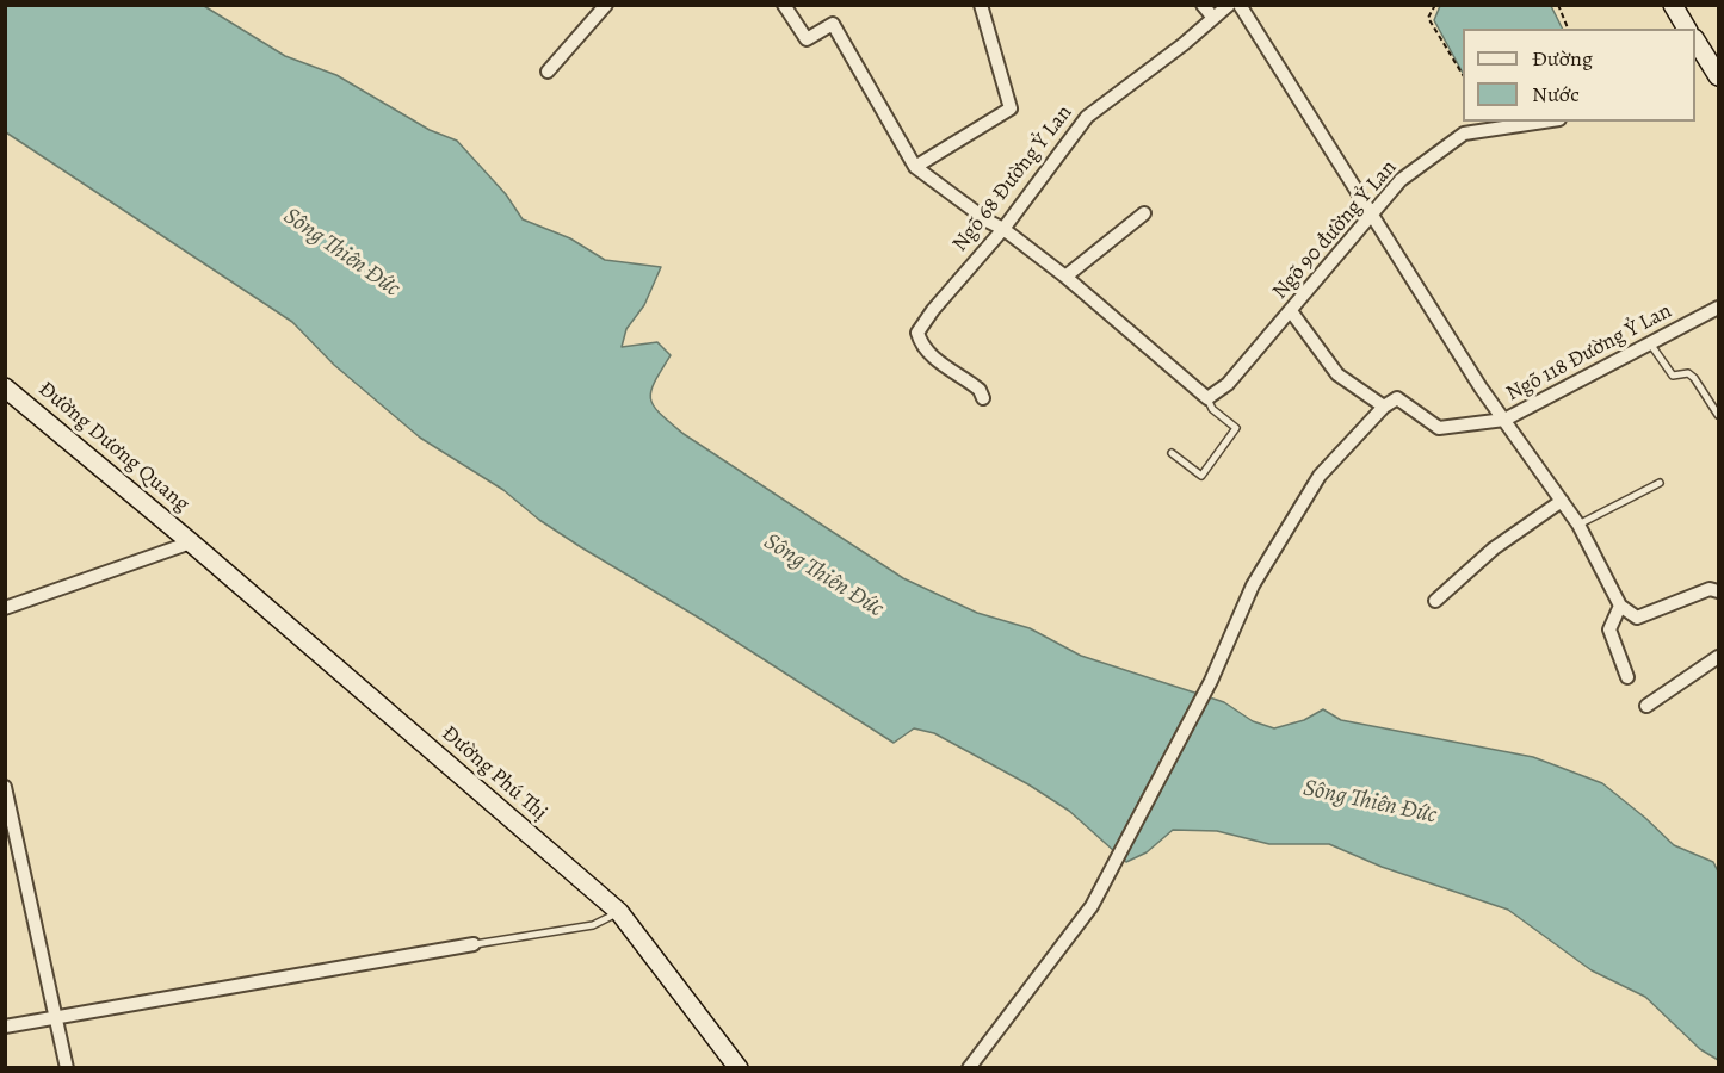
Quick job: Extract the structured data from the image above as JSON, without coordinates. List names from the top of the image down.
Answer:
{
  "streets": {
    "street": [
      "Ngõ 68 Đường Ỷ Lan",
      "Ngõ 90 đường Ỷ Lan",
      "Ngõ 118 Đường Ỷ Lan",
      "Đường Dương Quang",
      "Đường Phú Thị"
    ]
  },
  "crossings": [
    ["Đường Dương Quang", "Đường Phú Thị"]
  ],
  "water": ["Sông Thiên Đức"],
  "legend": ["Đường", "Nước"]
}
